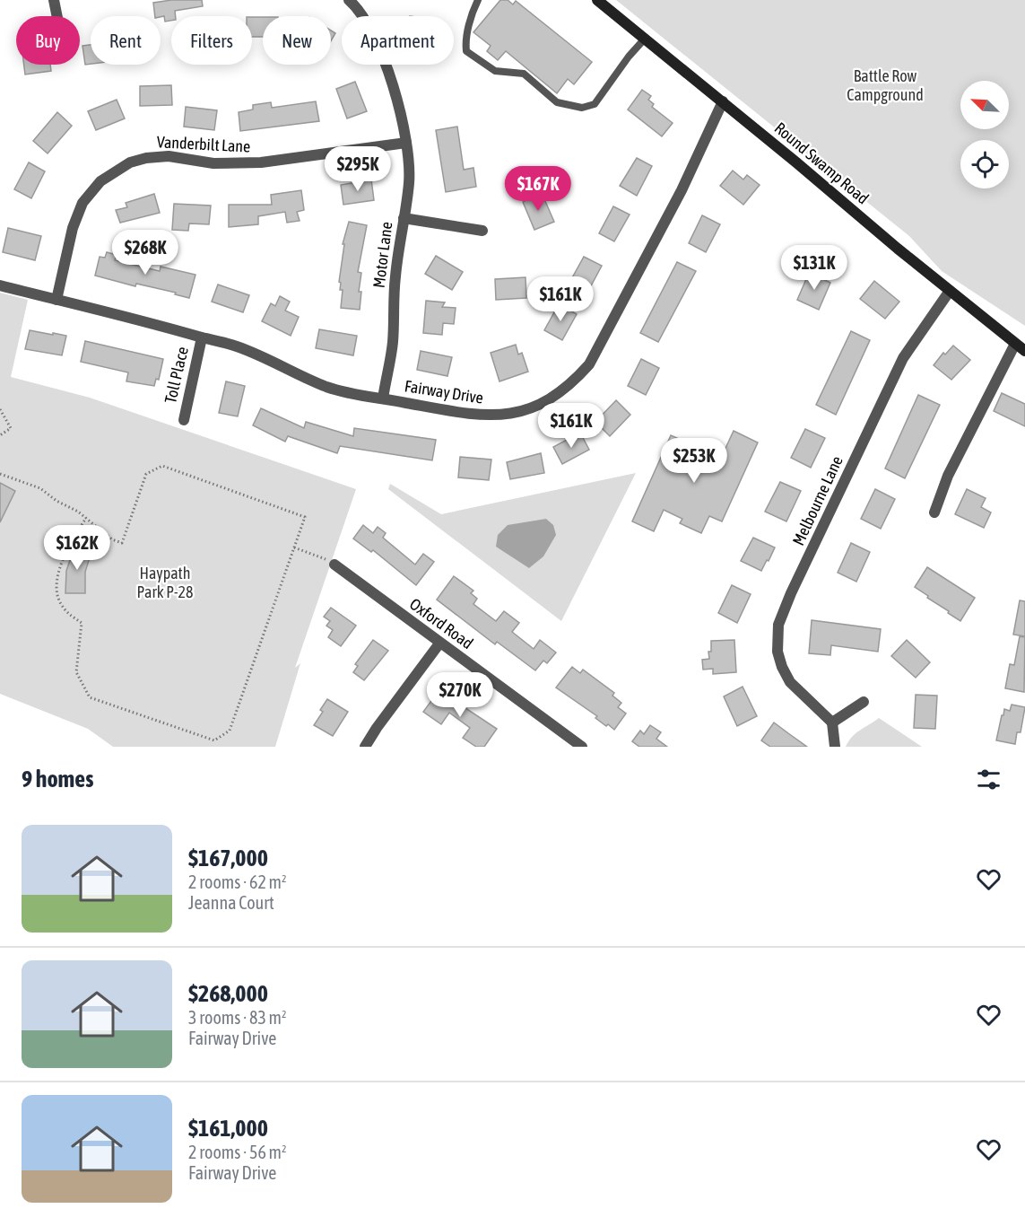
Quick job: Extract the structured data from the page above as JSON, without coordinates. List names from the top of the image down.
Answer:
{
  "streets": {
    "main road": ["Round Swamp Road"],
    "street": [
      "Vanderbilt Lane",
      "Motor Lane",
      "Toll Place",
      "Fairway Drive",
      "Melbourne Lane",
      "Oxford Road"
    ]
  },
  "crossings": [
    ["Vanderbilt Lane", "Motor Lane"],
    ["Vanderbilt Lane", "Fairway Drive"],
    ["Round Swamp Road", "Fairway Drive"],
    ["Round Swamp Road", "Melbourne Lane"],
    ["Motor Lane", "Fairway Drive"],
    ["Toll Place", "Fairway Drive"]
  ],
  "parks": ["Battle Row Campground", "Haypath Park P-28"],
  "north": "top left",
  "page": {
    "chip": [
      "Buy",
      "Rent",
      "Filters",
      "New",
      "Apartment"
    ],
    "price": [
      "$295K",
      "$167K",
      "$268K",
      "$131K",
      "$161K",
      "$161K",
      "$253K",
      "$162K",
      "$270K"
    ],
    "heading": "9 homes",
    "list": [
      {
        "name": "$167,000",
        "note": "2 rooms · 62 m² · Jeanna Court"
      },
      {
        "name": "$268,000",
        "note": "3 rooms · 83 m² · Fairway Drive"
      },
      {
        "name": "$161,000",
        "note": "2 rooms · 56 m² · Fairway Drive"
      }
    ]
  }
}
